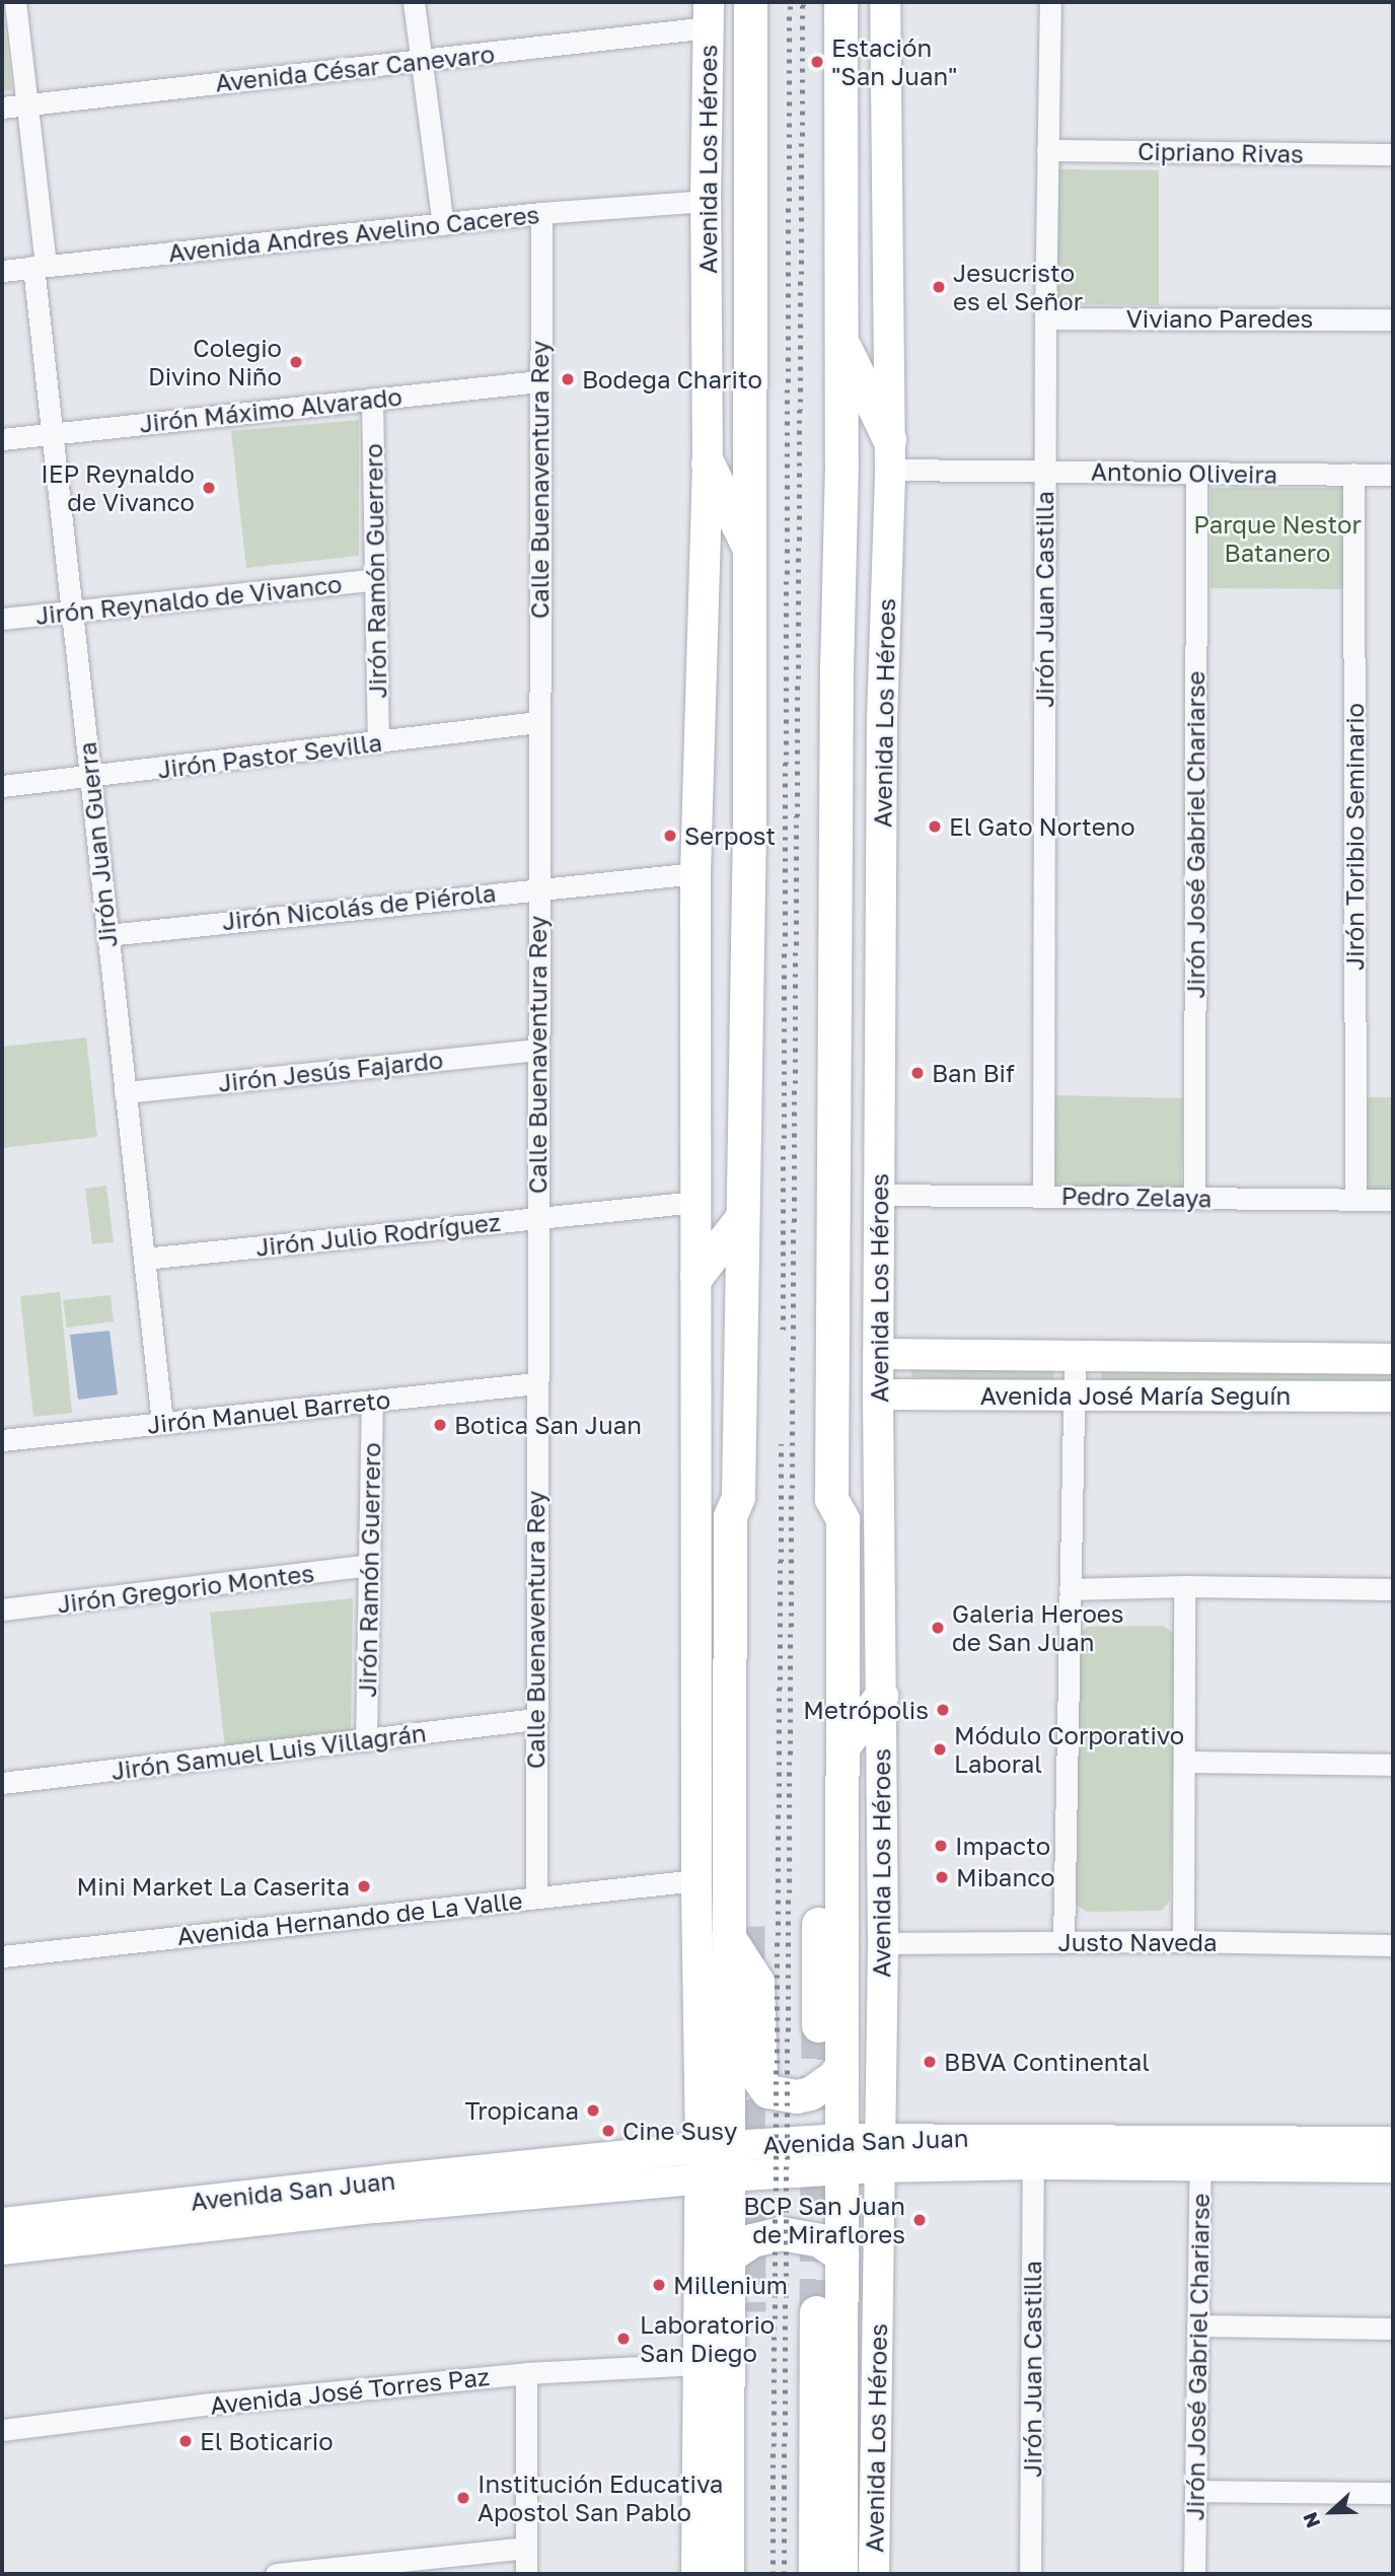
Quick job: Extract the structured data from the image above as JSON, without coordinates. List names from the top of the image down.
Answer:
{
  "streets": {
    "main road": ["Avenida Los Héroes"],
    "street": [
      "Avenida César Canevaro",
      "Cipriano Rivas",
      "Avenida Andres Avelino Caceres",
      "Viviano Paredes",
      "Jirón Máximo Alvarado",
      "Antonio Oliveira",
      "Calle Buenaventura Rey",
      "Jirón Ramón Guerrero",
      "Jirón Reynaldo de Vivanco",
      "Jirón Juan Castilla",
      "Jirón Pastor Sevilla",
      "Jirón José Gabriel Chariarse",
      "Jirón Toribio Seminario",
      "Jirón Juan Guerra",
      "Jirón Nicolás de Piérola",
      "Jirón Jesús Fajardo",
      "Pedro Zelaya",
      "Jirón Julio Rodríguez",
      "Avenida José María Seguín",
      "Jirón Manuel Barreto",
      "Jirón Gregorio Montes",
      "Jirón Samuel Luis Villagrán",
      "Avenida Hernando de La Valle",
      "Justo Naveda",
      "Avenida San Juan",
      "Avenida José Torres Paz"
    ]
  },
  "crossings": [
    ["Avenida César Canevaro", "Avenida Los Héroes"],
    ["Avenida César Canevaro", "Jirón Juan Guerra"],
    ["Cipriano Rivas", "Jirón Juan Castilla"],
    ["Avenida Los Héroes", "Avenida Andres Avelino Caceres"],
    ["Avenida Los Héroes", "Antonio Oliveira"],
    ["Avenida Los Héroes", "Jirón Nicolás de Piérola"],
    ["Avenida Los Héroes", "Pedro Zelaya"],
    ["Avenida Los Héroes", "Jirón Julio Rodríguez"],
    ["Avenida Los Héroes", "Avenida José María Seguín"],
    ["Avenida Los Héroes", "Avenida Hernando de La Valle"],
    ["Avenida Los Héroes", "Justo Naveda"],
    ["Avenida Los Héroes", "Avenida San Juan"],
    ["Avenida Los Héroes", "Avenida José Torres Paz"],
    ["Avenida Andres Avelino Caceres", "Calle Buenaventura Rey"],
    ["Avenida Andres Avelino Caceres", "Jirón Juan Guerra"],
    ["Viviano Paredes", "Jirón Juan Castilla"],
    ["Jirón Máximo Alvarado", "Calle Buenaventura Rey"],
    ["Jirón Máximo Alvarado", "Jirón Ramón Guerrero"],
    ["Jirón Máximo Alvarado", "Jirón Juan Guerra"],
    ["Antonio Oliveira", "Jirón Juan Castilla"],
    ["Antonio Oliveira", "Jirón José Gabriel Chariarse"],
    ["Antonio Oliveira", "Jirón Toribio Seminario"],
    ["Calle Buenaventura Rey", "Jirón Pastor Sevilla"],
    ["Calle Buenaventura Rey", "Jirón Nicolás de Piérola"],
    ["Calle Buenaventura Rey", "Jirón Jesús Fajardo"],
    ["Calle Buenaventura Rey", "Jirón Julio Rodríguez"],
    ["Calle Buenaventura Rey", "Jirón Manuel Barreto"],
    ["Calle Buenaventura Rey", "Jirón Samuel Luis Villagrán"],
    ["Calle Buenaventura Rey", "Avenida Hernando de La Valle"],
    ["Jirón Ramón Guerrero", "Jirón Reynaldo de Vivanco"],
    ["Jirón Ramón Guerrero", "Jirón Pastor Sevilla"],
    ["Jirón Ramón Guerrero", "Jirón Manuel Barreto"],
    ["Jirón Ramón Guerrero", "Jirón Gregorio Montes"],
    ["Jirón Ramón Guerrero", "Jirón Samuel Luis Villagrán"],
    ["Jirón Reynaldo de Vivanco", "Jirón Juan Guerra"],
    ["Jirón Juan Castilla", "Pedro Zelaya"],
    ["Jirón Juan Castilla", "Avenida San Juan"],
    ["Jirón Pastor Sevilla", "Jirón Juan Guerra"],
    ["Jirón José Gabriel Chariarse", "Pedro Zelaya"],
    ["Jirón José Gabriel Chariarse", "Avenida San Juan"],
    ["Jirón Toribio Seminario", "Pedro Zelaya"],
    ["Jirón Juan Guerra", "Jirón Nicolás de Piérola"],
    ["Jirón Juan Guerra", "Jirón Jesús Fajardo"],
    ["Jirón Juan Guerra", "Jirón Julio Rodríguez"],
    ["Jirón Juan Guerra", "Jirón Manuel Barreto"]
  ],
  "parks": ["Parque Nestor Batanero"],
  "places": [
    "Estación \"San Juan\"",
    "Jesucristo es el Señor",
    "Colegio Divino Niño",
    "Bodega Charito",
    "IEP Reynaldo de Vivanco",
    "El Gato Norteno",
    "Serpost",
    "Ban Bif",
    "Botica San Juan",
    "Galeria Heroes de San Juan",
    "Metrópolis",
    "Módulo Corporativo Laboral",
    "Impacto",
    "Mibanco",
    "Mini Market La Caserita",
    "BBVA Continental",
    "Tropicana",
    "Cine Susy",
    "BCP San Juan de Miraflores",
    "Millenium",
    "Laboratorio San Diego",
    "El Boticario",
    "Institución Educativa Apostol San Pablo"
  ],
  "north": "left"
}
